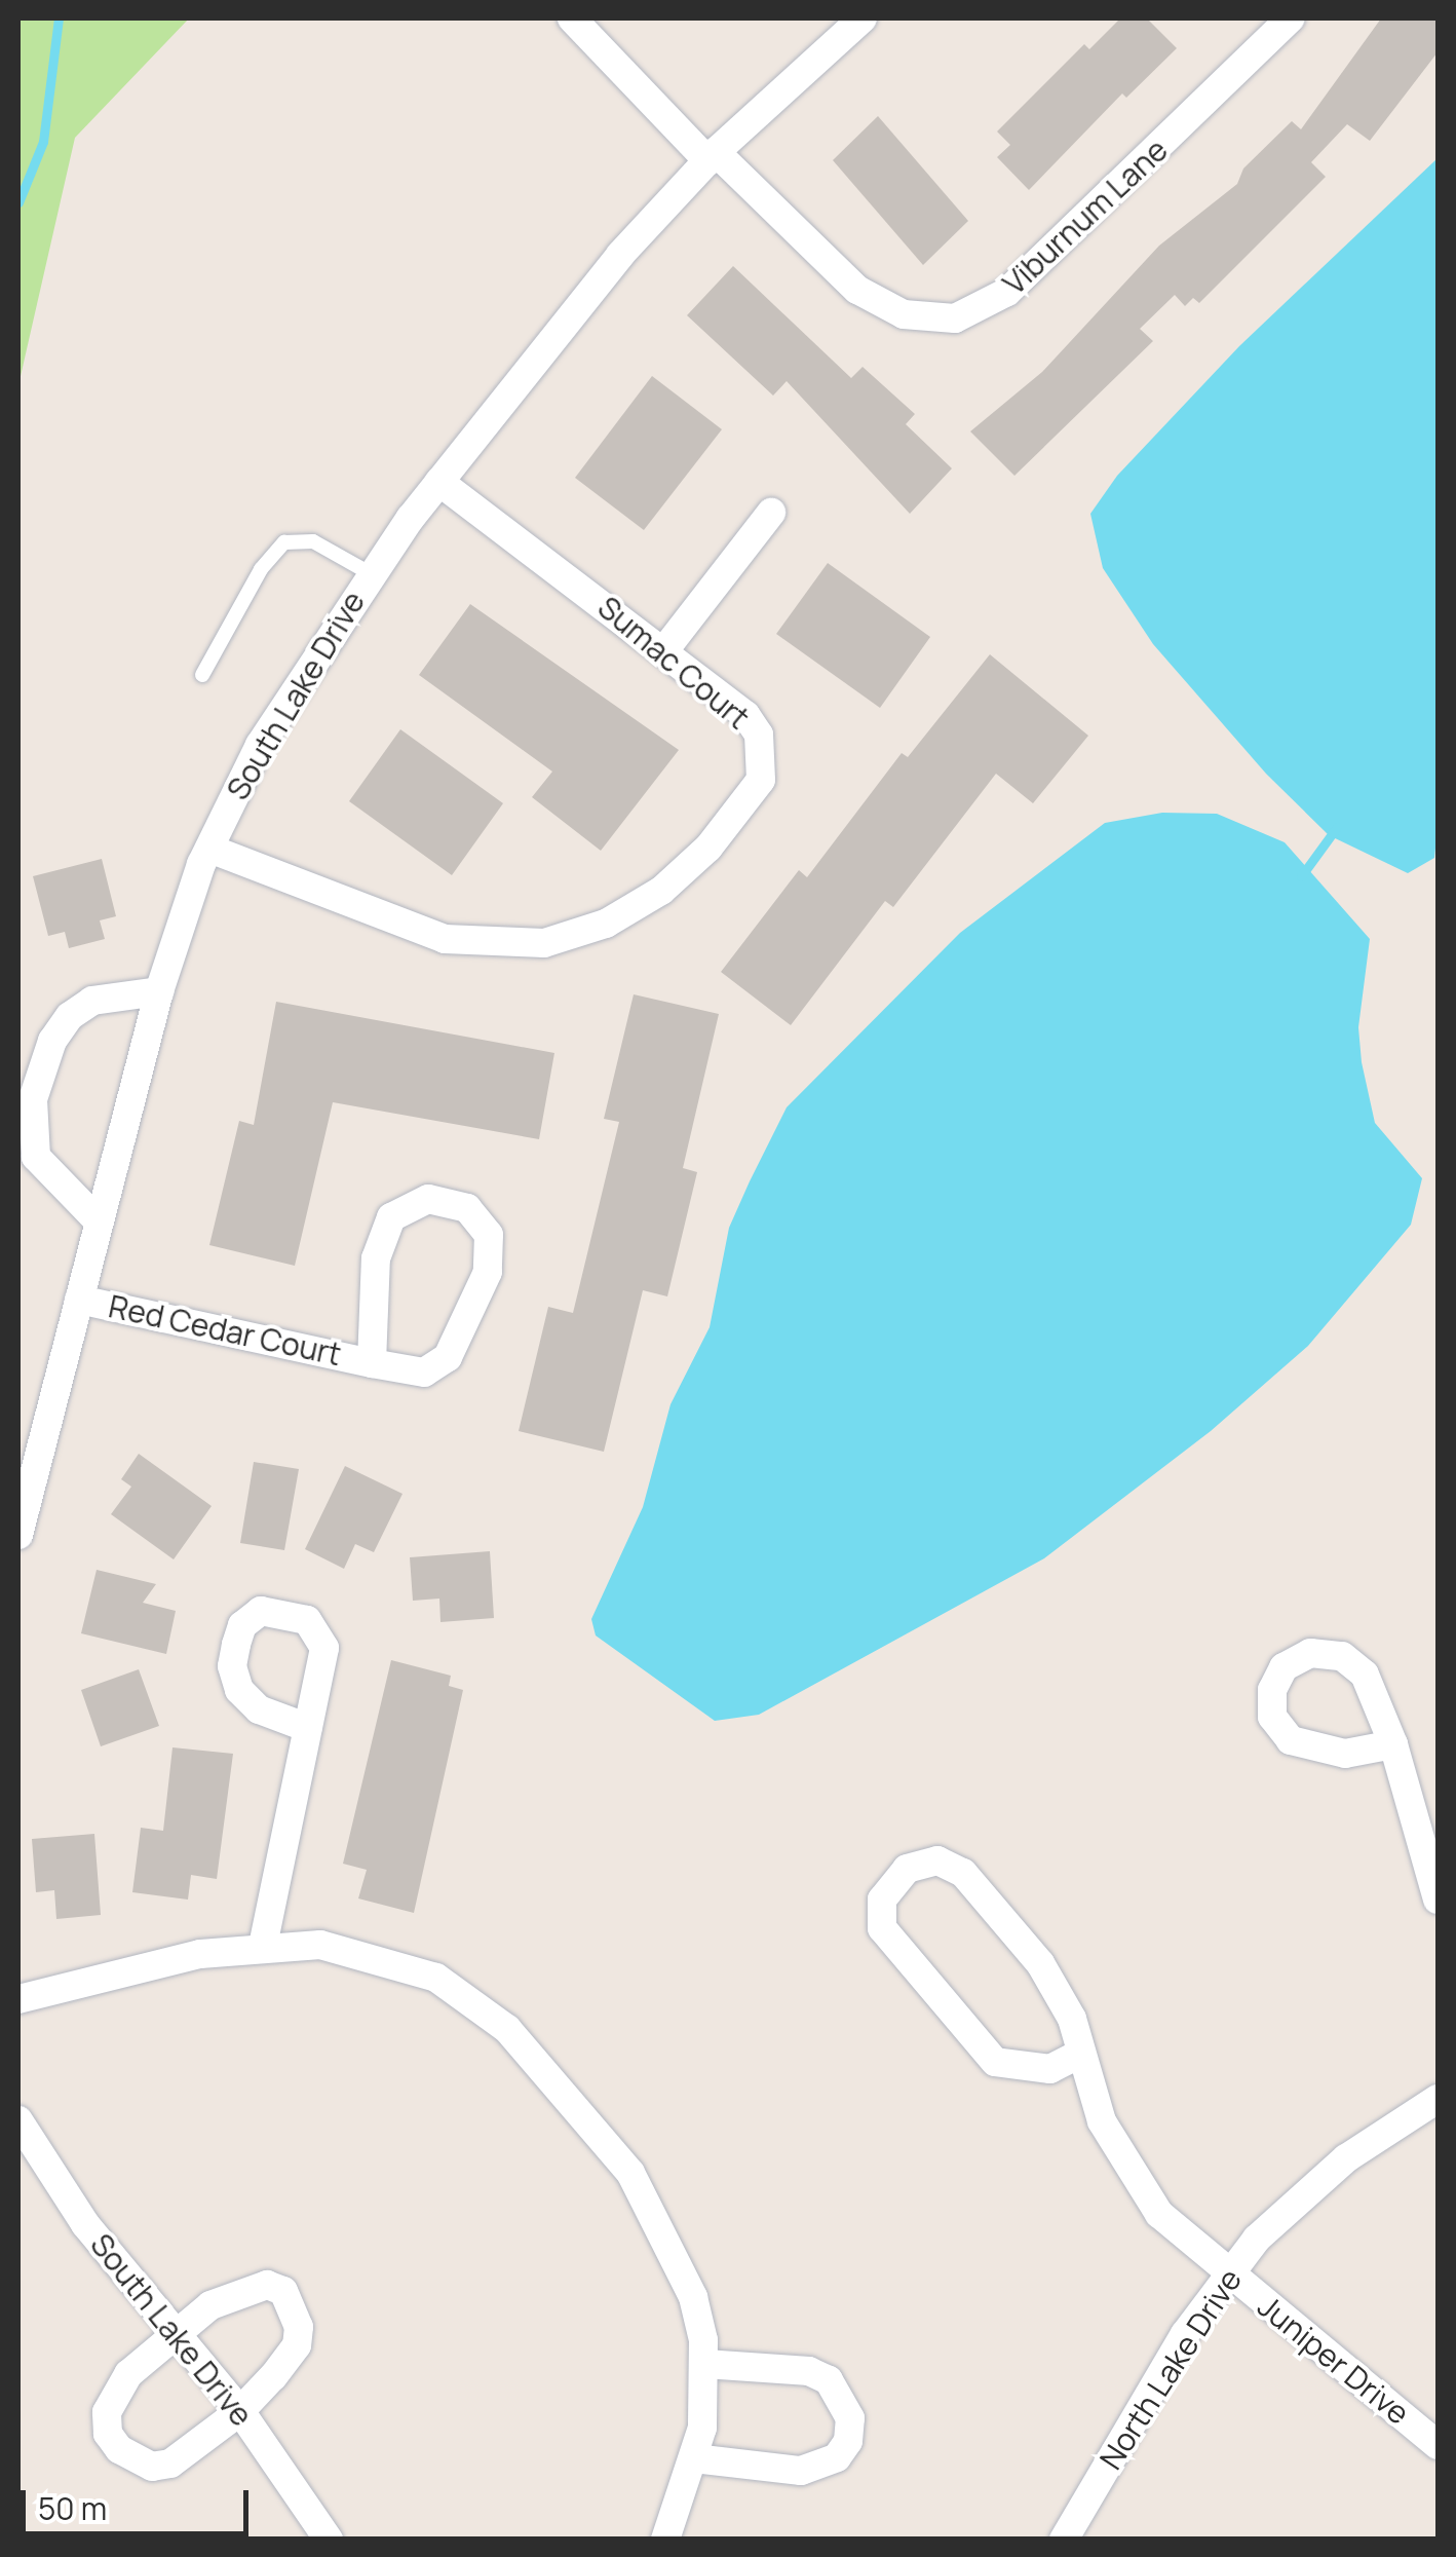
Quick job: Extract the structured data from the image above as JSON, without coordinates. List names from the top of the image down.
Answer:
{
  "streets": {
    "street": [
      "Viburnum Lane",
      "Sumac Court",
      "South Lake Drive",
      "Red Cedar Court",
      "Juniper Drive",
      "North Lake Drive"
    ]
  },
  "crossings": [
    ["Viburnum Lane", "South Lake Drive"],
    ["Sumac Court", "South Lake Drive"],
    ["South Lake Drive", "Red Cedar Court"],
    ["Juniper Drive", "North Lake Drive"]
  ],
  "scale_bar": "50 m"
}
